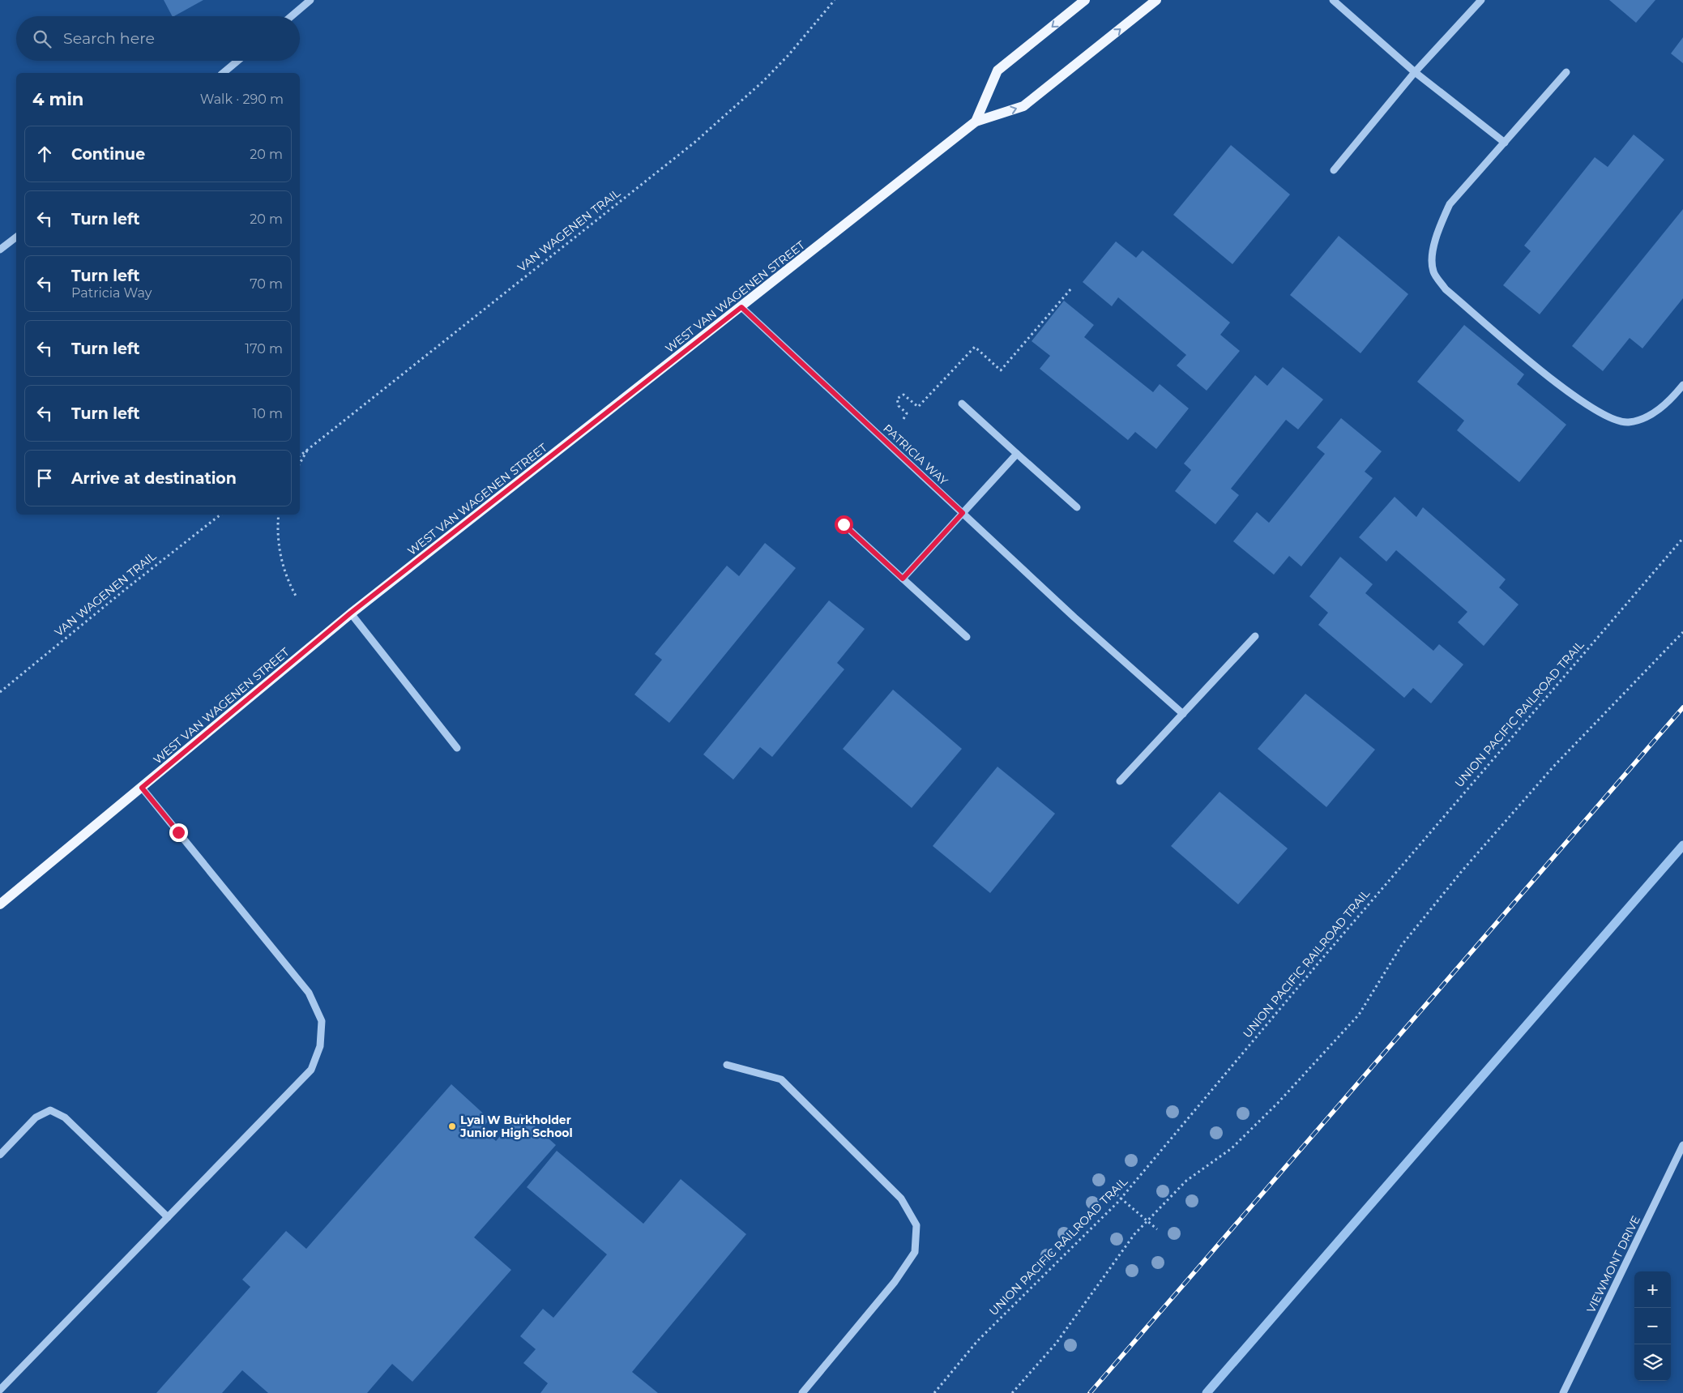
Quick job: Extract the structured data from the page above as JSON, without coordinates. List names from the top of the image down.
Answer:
{
  "streets": {
    "main road": ["WEST VAN WAGENEN STREET"],
    "street": ["PATRICIA WAY", "VIEWMONT DRIVE"],
    "path": ["VAN WAGENEN TRAIL", "UNION PACIFIC RAILROAD TRAIL"]
  },
  "crossings": [
    ["WEST VAN WAGENEN STREET", "PATRICIA WAY"]
  ],
  "places": ["Lyal W Burkholder Junior High School"],
  "page": {
    "search": "Search here",
    "heading": ["4 min", "Walk · 290 m"],
    "list": [
      ["Continue", "20 m"],
      ["Turn left", "20 m"],
      ["Turn left", "Patricia Way", "70 m"],
      ["Turn left", "170 m"],
      ["Turn left", "10 m"],
      "Arrive at destination"
    ],
    "map_buttons": ["+", "−"]
  }
}
